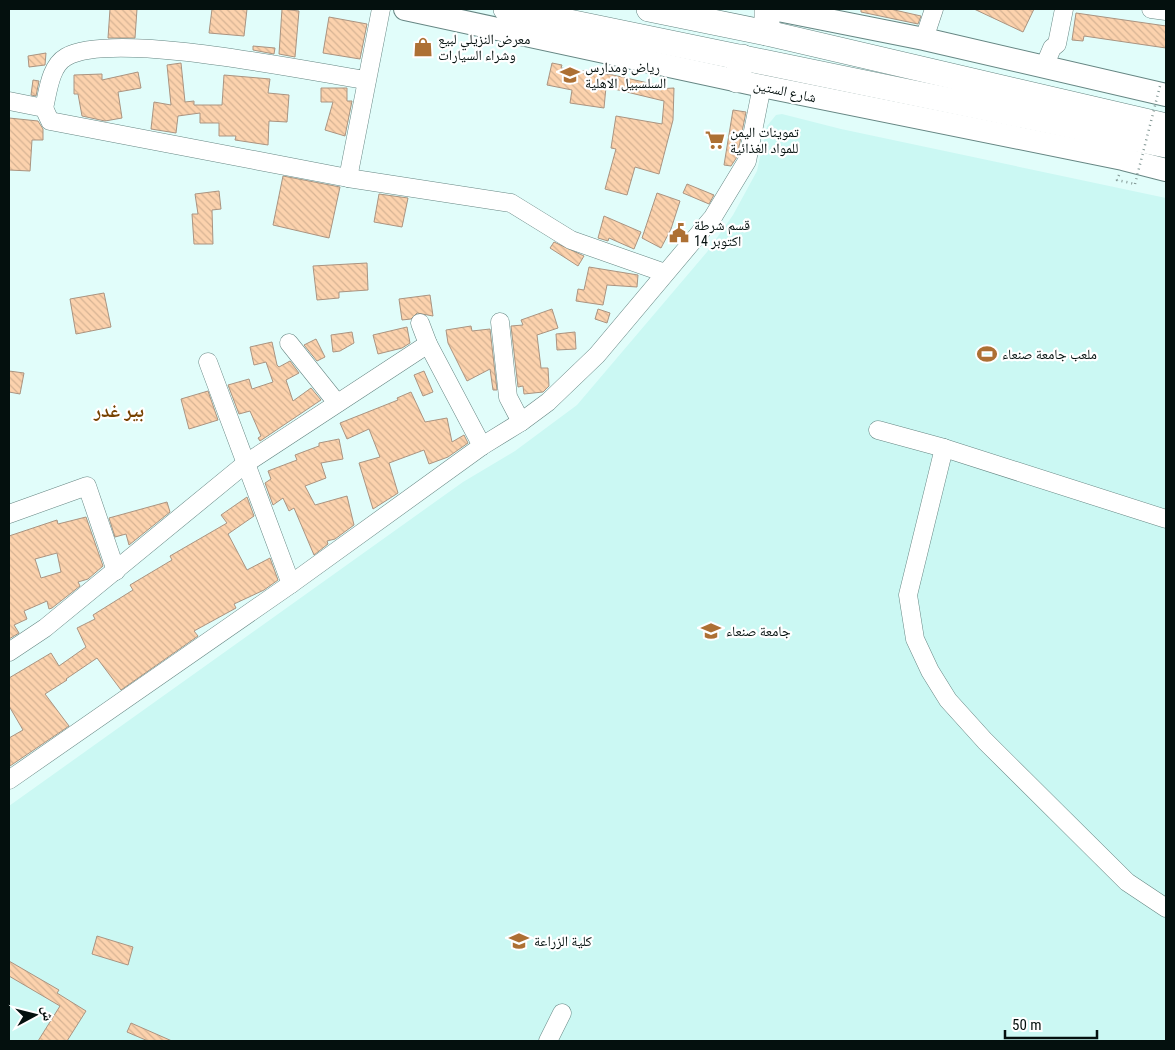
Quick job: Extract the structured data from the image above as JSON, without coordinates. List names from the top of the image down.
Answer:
{
  "streets": {
    "highway": ["شارع الستين"]
  },
  "districts": ["بير غدر"],
  "places": {
    "shop": ["معرض النزيلي لبيع وشراء السيارات"],
    "school or university": ["رياض ومدارس السلسبيل الاهلية", "جامعة صنعاء", "كلية الزراعة"],
    "supermarket": ["تموينات اليمن للمواد الغذائية"],
    "public building": ["قسم شرطة 14 اكتوبر"],
    "sports": ["ملعب جامعة صنعاء"]
  },
  "scale_bar": "50 m",
  "north": "right"
}
